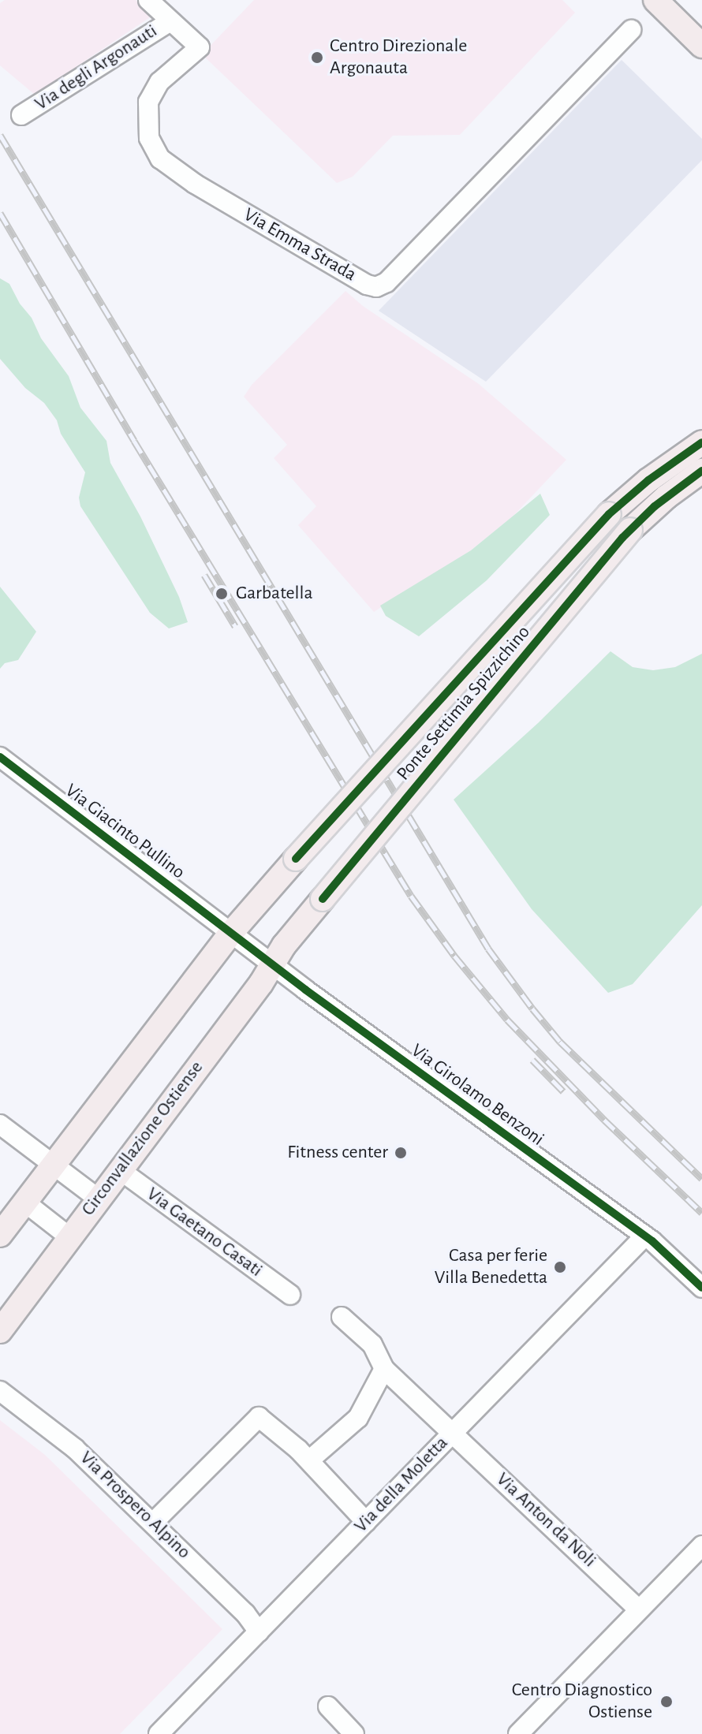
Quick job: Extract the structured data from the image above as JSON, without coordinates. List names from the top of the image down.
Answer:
{
  "streets": {
    "main road": ["Ponte Settimia Spizzichino", "Circonvallazione Ostiense"],
    "street": [
      "Via degli Argonauti",
      "Via Emma Strada",
      "Via Giacinto Pullino",
      "Via Girolamo Benzoni",
      "Via Gaetano Casati",
      "Via della Moletta",
      "Via Prospero Alpino",
      "Via Anton da Noli"
    ]
  },
  "crossings": [
    ["Via degli Argonauti", "Via Emma Strada"],
    ["Ponte Settimia Spizzichino", "Via Giacinto Pullino"],
    ["Ponte Settimia Spizzichino", "Via Girolamo Benzoni"],
    ["Ponte Settimia Spizzichino", "Circonvallazione Ostiense"],
    ["Via Giacinto Pullino", "Via Girolamo Benzoni"],
    ["Via Girolamo Benzoni", "Circonvallazione Ostiense"],
    ["Via Girolamo Benzoni", "Via della Moletta"],
    ["Circonvallazione Ostiense", "Via Gaetano Casati"],
    ["Via della Moletta", "Via Prospero Alpino"],
    ["Via della Moletta", "Via Anton da Noli"]
  ],
  "places": [
    "Centro Direzionale Argonauta",
    "Garbatella",
    "Fitness center",
    "Casa per ferie Villa Benedetta",
    "Centro Diagnostico Ostiense"
  ]
}
